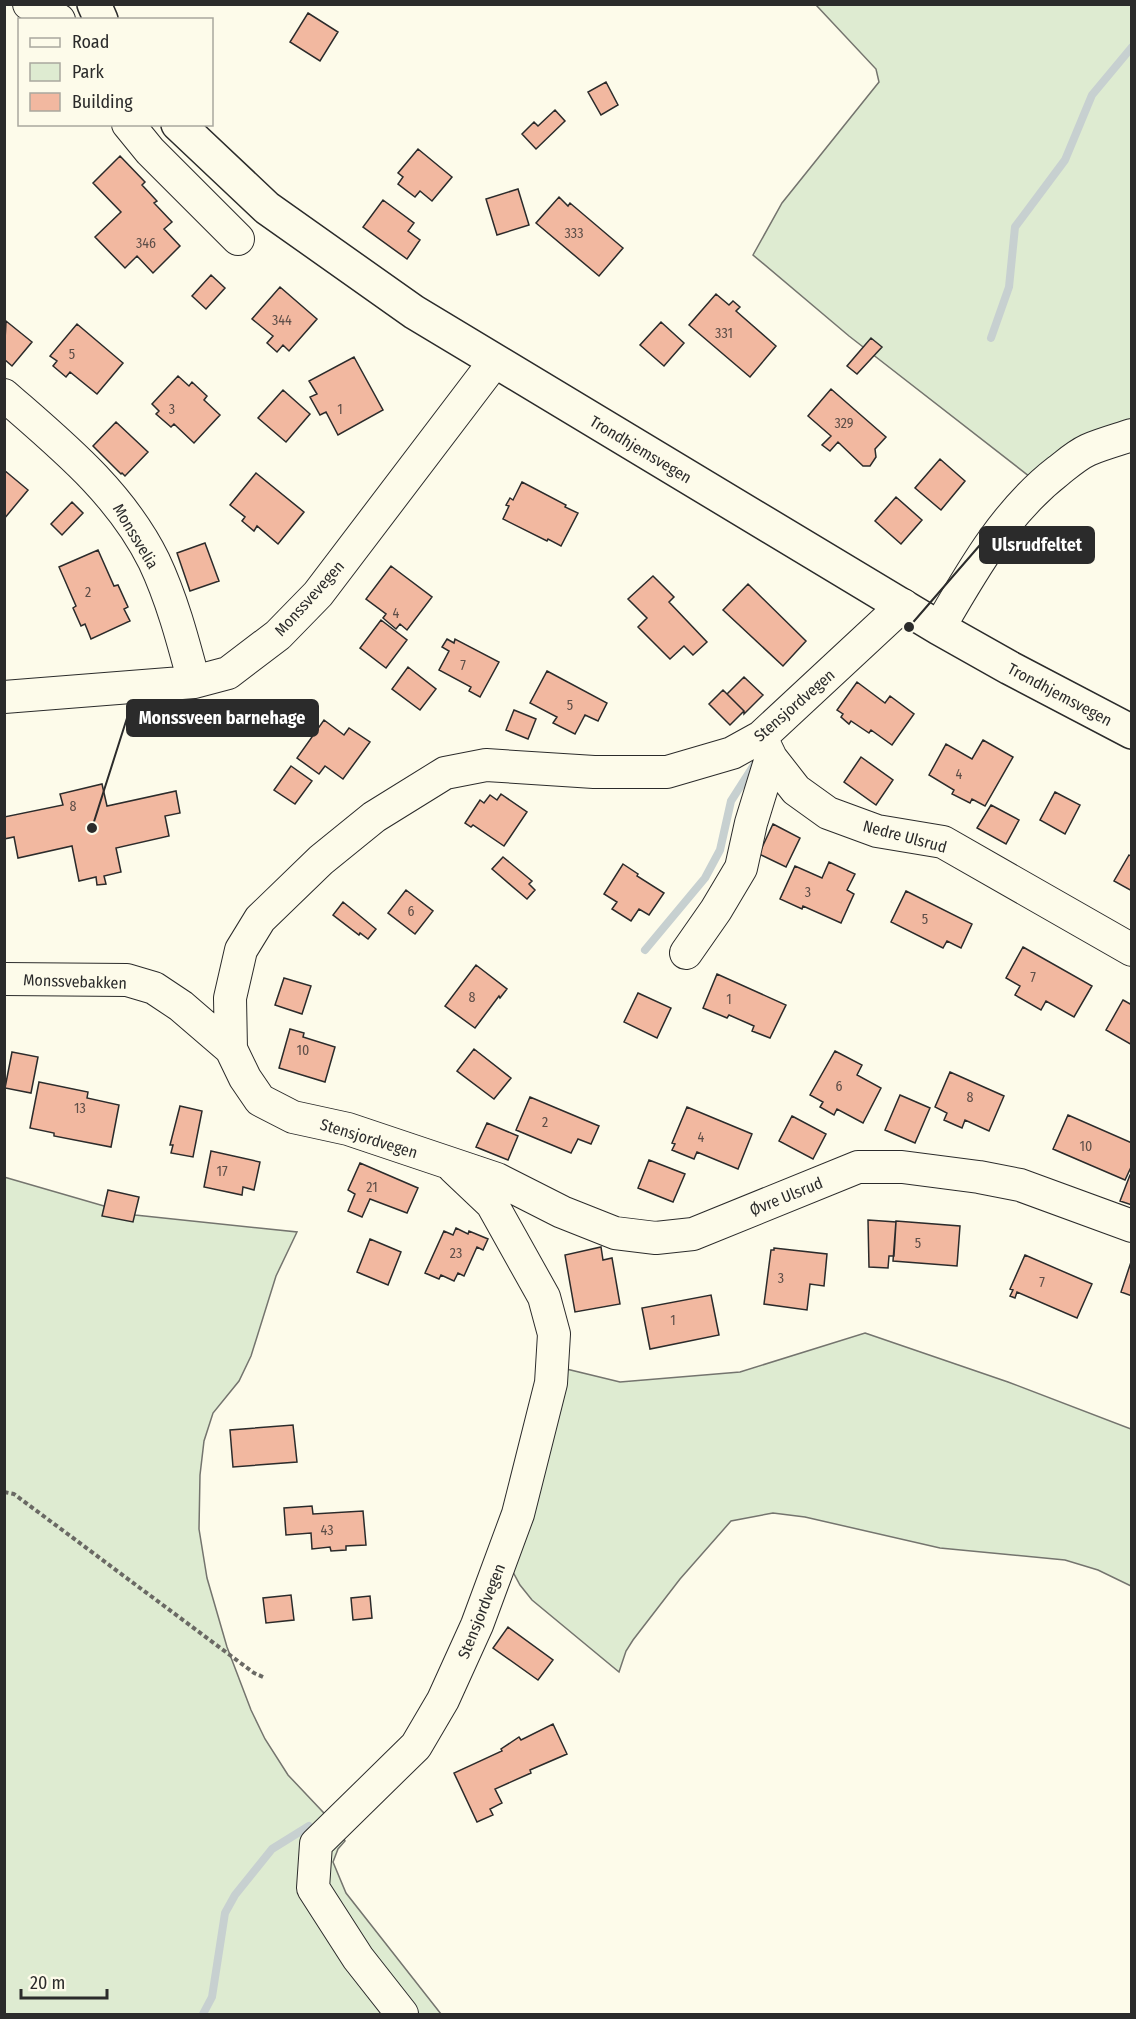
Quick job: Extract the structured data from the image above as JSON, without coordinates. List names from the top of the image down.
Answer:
{
  "streets": {
    "main road": ["Trondhjemsvegen"],
    "street": [
      "Monssvelia",
      "Monssvevegen",
      "Stensjordvegen",
      "Nedre Ulsrud",
      "Monssvebakken",
      "Øvre Ulsrud"
    ]
  },
  "crossings": [
    ["Trondhjemsvegen", "Monssvevegen"],
    ["Trondhjemsvegen", "Stensjordvegen"],
    ["Monssvelia", "Monssvevegen"],
    ["Stensjordvegen", "Nedre Ulsrud"],
    ["Stensjordvegen", "Monssvebakken"],
    ["Stensjordvegen", "Øvre Ulsrud"]
  ],
  "places": ["Ulsrudfeltet", "Monssveen barnehage"],
  "house_numbers": [
    "333",
    "346",
    "344",
    "331",
    "5",
    "3",
    "1",
    "329",
    "2",
    "4",
    "7",
    "5",
    "4",
    "8",
    "3",
    "6",
    "5",
    "7",
    "8",
    "1",
    "10",
    "6",
    "8",
    "13",
    "2",
    "4",
    "10",
    "17",
    "21",
    "5",
    "23",
    "3",
    "7",
    "1",
    "43"
  ],
  "legend": ["Road", "Park", "Building"],
  "scale_bar": "20 m"
}
